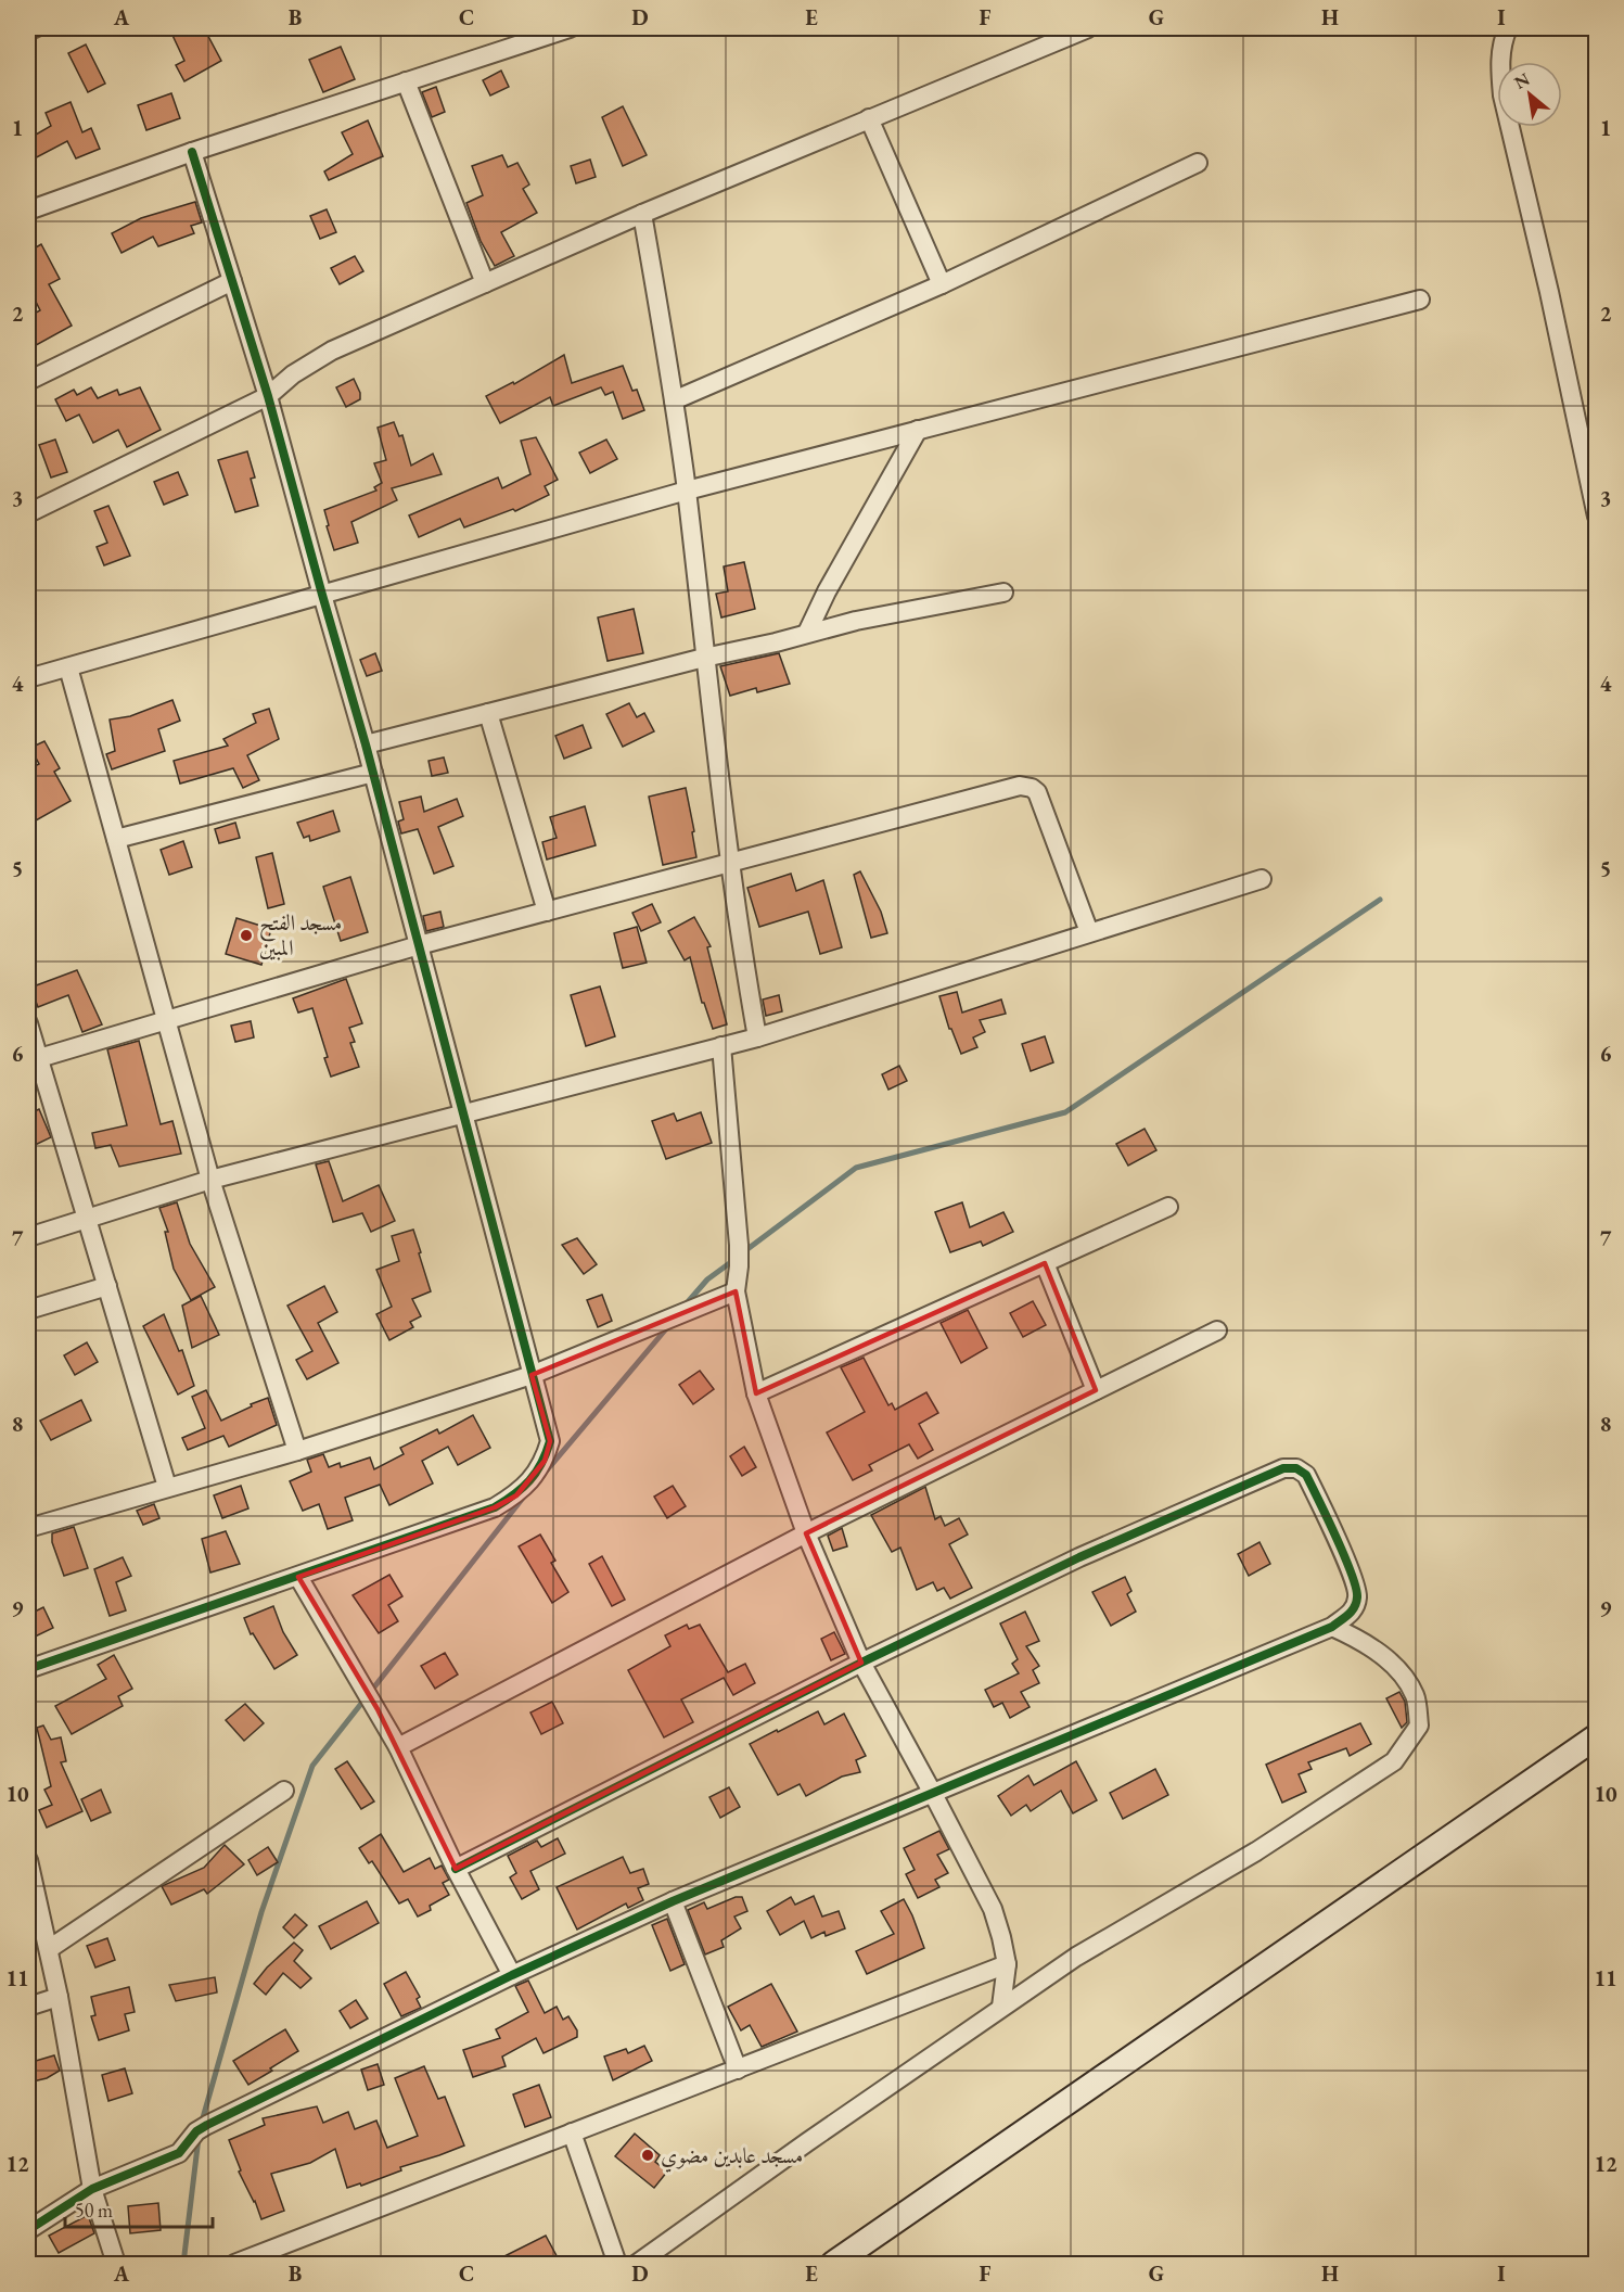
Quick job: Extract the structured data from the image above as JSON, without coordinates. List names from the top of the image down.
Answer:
{
  "places": ["مسجد الفتح المبين", "مسجد عابدين مضوي"],
  "scale_bar": "50 m",
  "north": "top left",
  "grid": {
    "columns": [
      "A",
      "B",
      "C",
      "D",
      "E",
      "F",
      "G",
      "H",
      "I"
    ],
    "rows": [
      "1",
      "2",
      "3",
      "4",
      "5",
      "6",
      "7",
      "8",
      "9",
      "10",
      "11",
      "12"
    ]
  }
}
